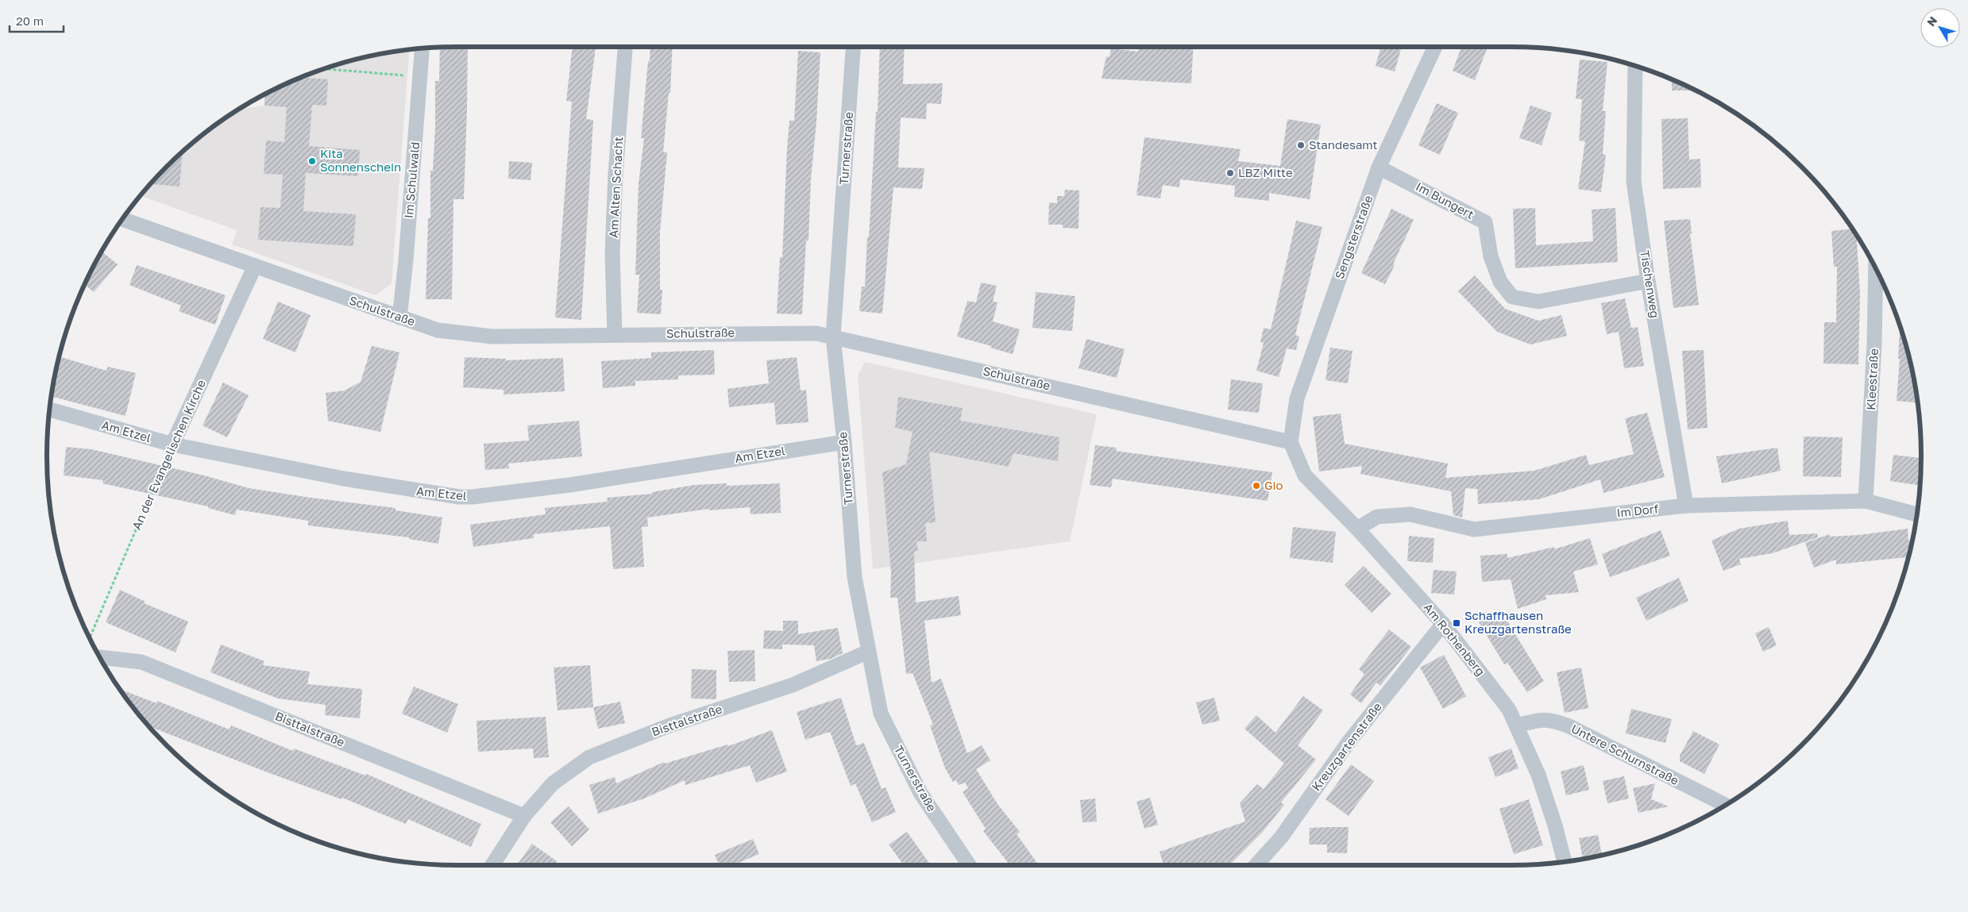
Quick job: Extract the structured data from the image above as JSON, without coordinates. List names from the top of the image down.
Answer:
{
  "streets": {
    "street": [
      "Turnerstraße",
      "Im Schulwald",
      "Am Alten Schacht",
      "Im Bungert",
      "Sengsterstraße",
      "Tischenweg",
      "Schulstraße",
      "Kleestraße",
      "Am Etzel",
      "An der Evangelischen Kirche",
      "Im Dorf",
      "Am Rothenberg",
      "Bisttalstraße",
      "Kreuzgartenstraße",
      "Untere Schurnstraße"
    ]
  },
  "crossings": [
    ["Turnerstraße", "Schulstraße"],
    ["Turnerstraße", "Am Etzel"],
    ["Turnerstraße", "Bisttalstraße"],
    ["Im Schulwald", "Schulstraße"],
    ["Am Alten Schacht", "Schulstraße"],
    ["Im Bungert", "Sengsterstraße"],
    ["Im Bungert", "Tischenweg"],
    ["Sengsterstraße", "Schulstraße"],
    ["Sengsterstraße", "Am Rothenberg"],
    ["Tischenweg", "Im Dorf"],
    ["Schulstraße", "An der Evangelischen Kirche"],
    ["Schulstraße", "Am Rothenberg"],
    ["Kleestraße", "Im Dorf"],
    ["Am Etzel", "An der Evangelischen Kirche"],
    ["Im Dorf", "Am Rothenberg"],
    ["Am Rothenberg", "Kreuzgartenstraße"],
    ["Am Rothenberg", "Untere Schurnstraße"]
  ],
  "places": {
    "other": [
      "Standesamt",
      "Kita Sonnenschein",
      "LBZ Mitte",
      "Gio"
    ],
    "transit": ["Schaffhausen Kreuzgartenstraße"]
  },
  "scale_bar": "20 m",
  "north": "top left"
}
